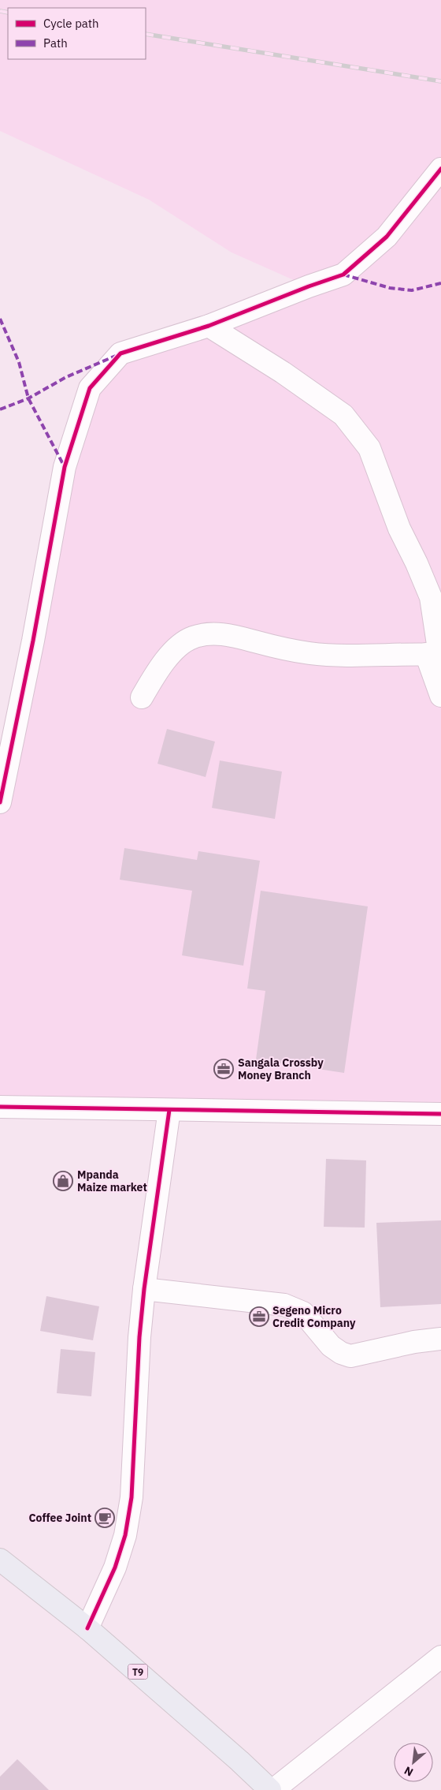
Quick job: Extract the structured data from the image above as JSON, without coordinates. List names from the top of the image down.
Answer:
{
  "streets": {
    "highway": ["T9"]
  },
  "places": {
    "office": ["Sangala Crossby Money Branch", "Segeno Micro Credit Company"],
    "shop": ["Mpanda Maize market"],
    "cafe": ["Coffee Joint"]
  },
  "legend": ["Cycle path", "Path"],
  "north": "bottom left"
}
